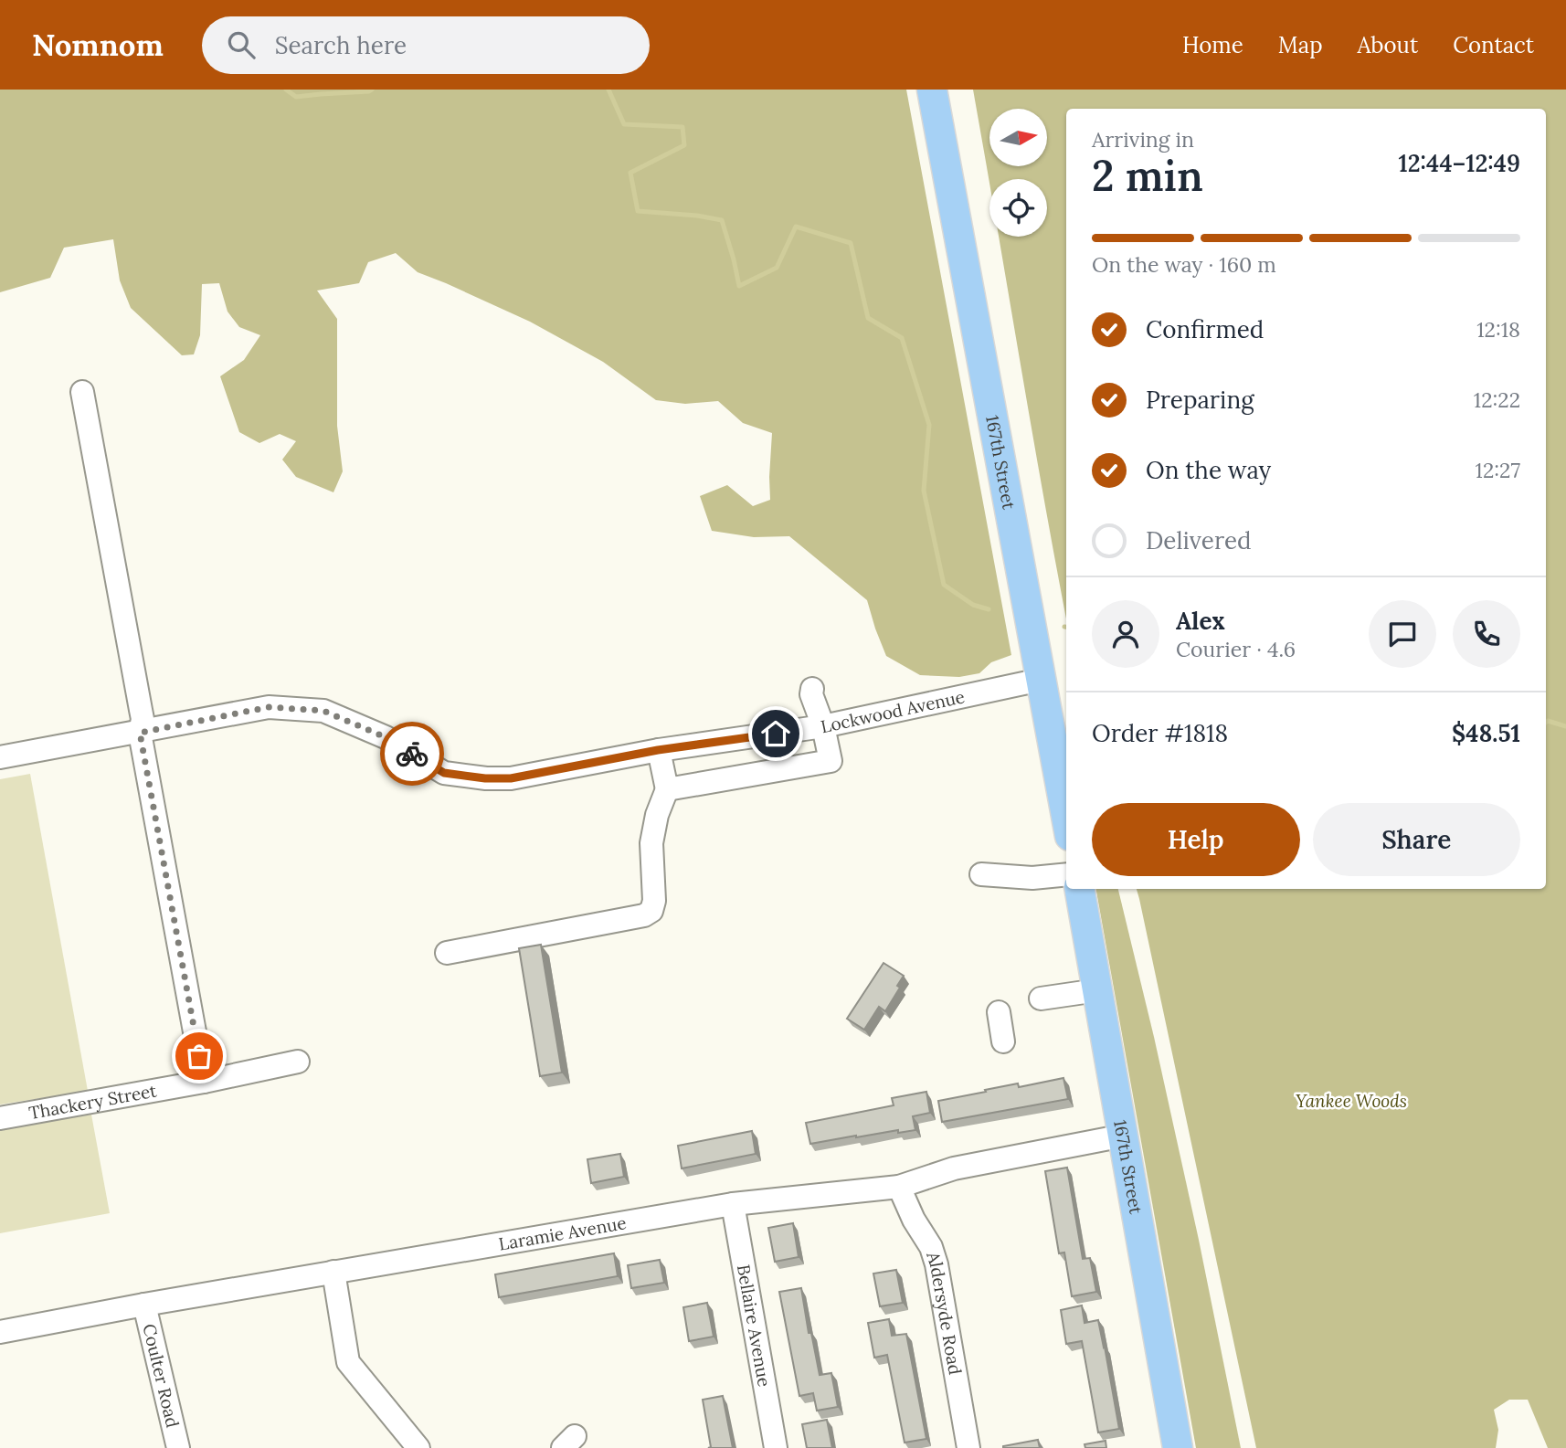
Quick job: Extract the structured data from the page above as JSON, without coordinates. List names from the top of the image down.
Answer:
{
  "streets": {
    "main road": ["167th Street"],
    "street": [
      "Lockwood Avenue",
      "Thackery Street",
      "Laramie Avenue",
      "Aldersyde Road",
      "Bellaire Avenue",
      "Coulter Road"
    ]
  },
  "crossings": [
    ["167th Street", "Lockwood Avenue"],
    ["167th Street", "Laramie Avenue"],
    ["Laramie Avenue", "Aldersyde Road"],
    ["Laramie Avenue", "Bellaire Avenue"],
    ["Laramie Avenue", "Coulter Road"]
  ],
  "parks": ["Yankee Woods"],
  "north": "right",
  "page": {
    "header": "Nomnom",
    "search": "Search here",
    "nav": [
      "Home",
      "Map",
      "About",
      "Contact"
    ],
    "heading": ["2 min", "Arriving in", "12:44–12:49"],
    "panel": [
      "Alex",
      "Courier · 4.6",
      "Order #1818",
      "$48.51"
    ],
    "bar": "On the way · 160 m",
    "list": [
      ["Confirmed", "12:18"],
      ["Preparing", "12:22"],
      ["On the way", "12:27"],
      "Delivered"
    ],
    "buttons": ["Help", "Share"]
  }
}
